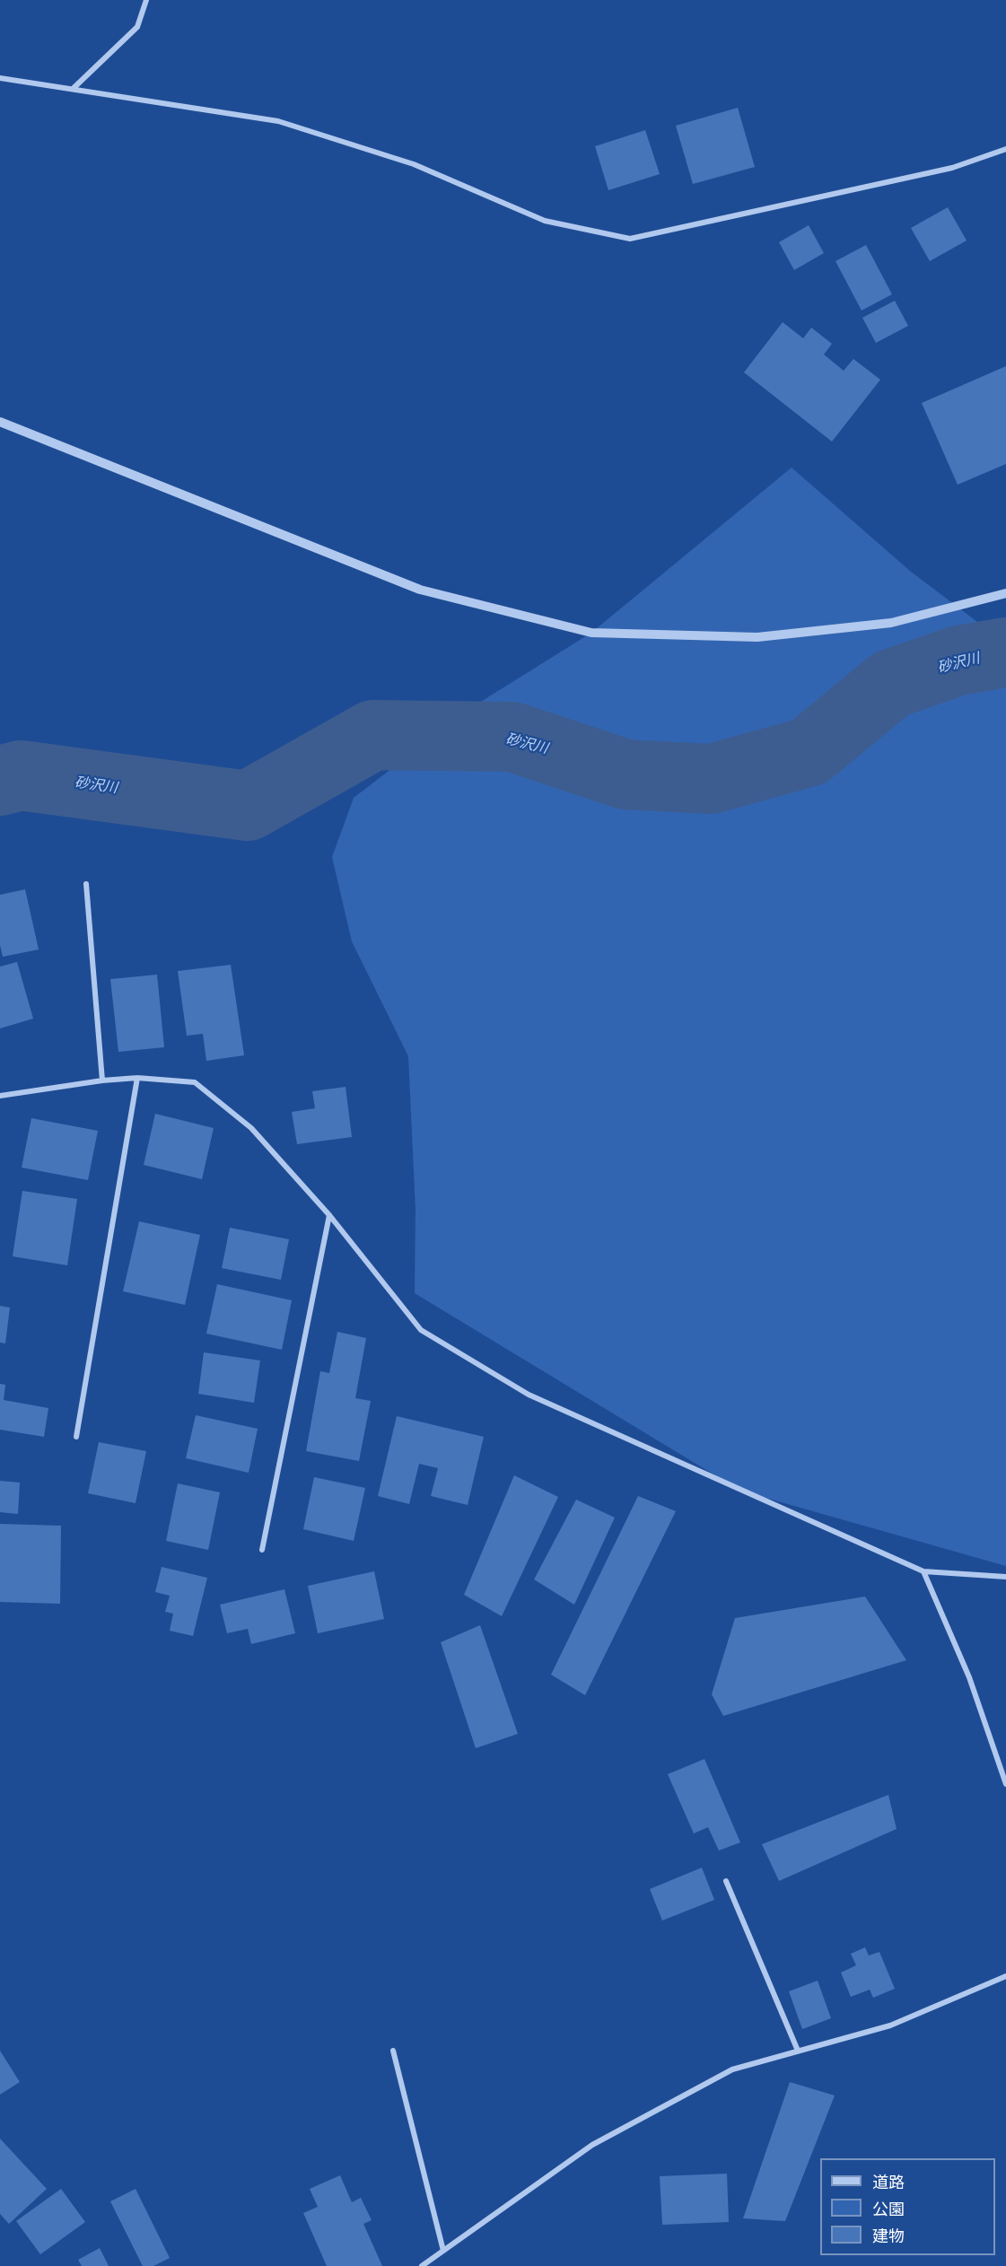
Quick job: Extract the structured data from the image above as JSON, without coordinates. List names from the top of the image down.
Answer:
{
  "water": ["砂沢川"],
  "legend": ["道路", "公園", "建物"]
}
